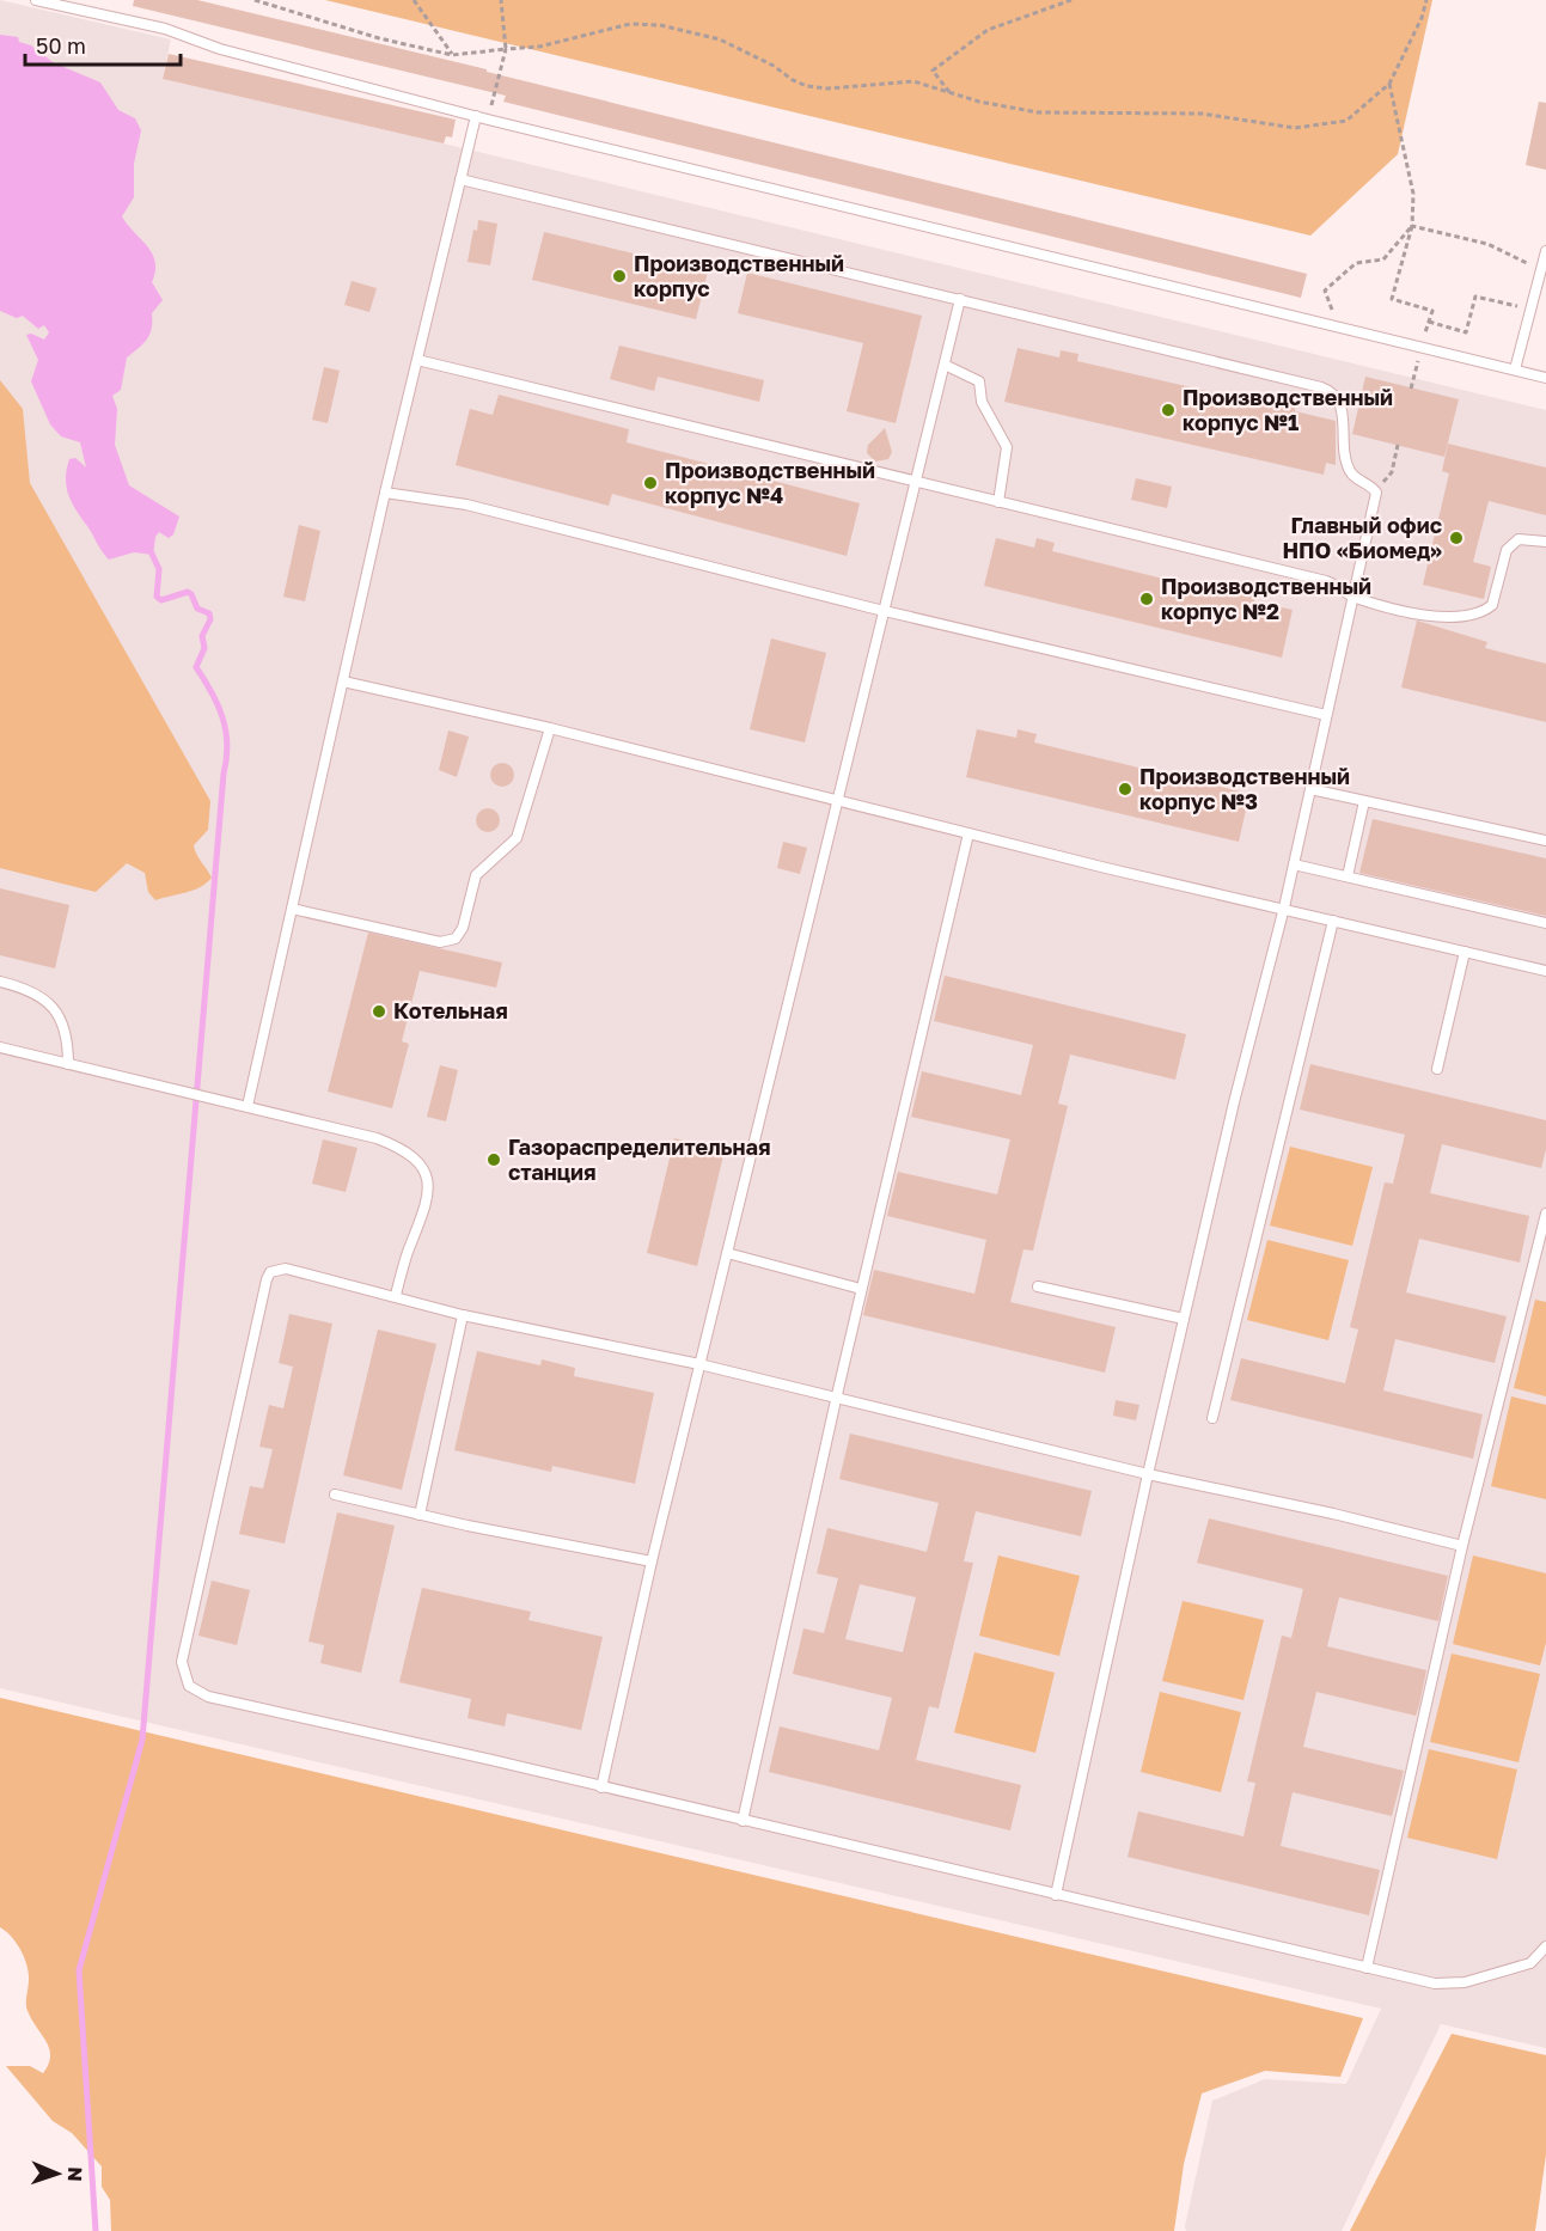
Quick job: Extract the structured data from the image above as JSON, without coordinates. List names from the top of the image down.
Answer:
{
  "places": [
    "Производственный корпус",
    "Производственный корпус №1",
    "Производственный корпус №4",
    "Главный офис НПО «Биомед»",
    "Производственный корпус №2",
    "Производственный корпус №3",
    "Котельная",
    "Газораспределительная станция"
  ],
  "scale_bar": "50 m",
  "north": "right"
}
